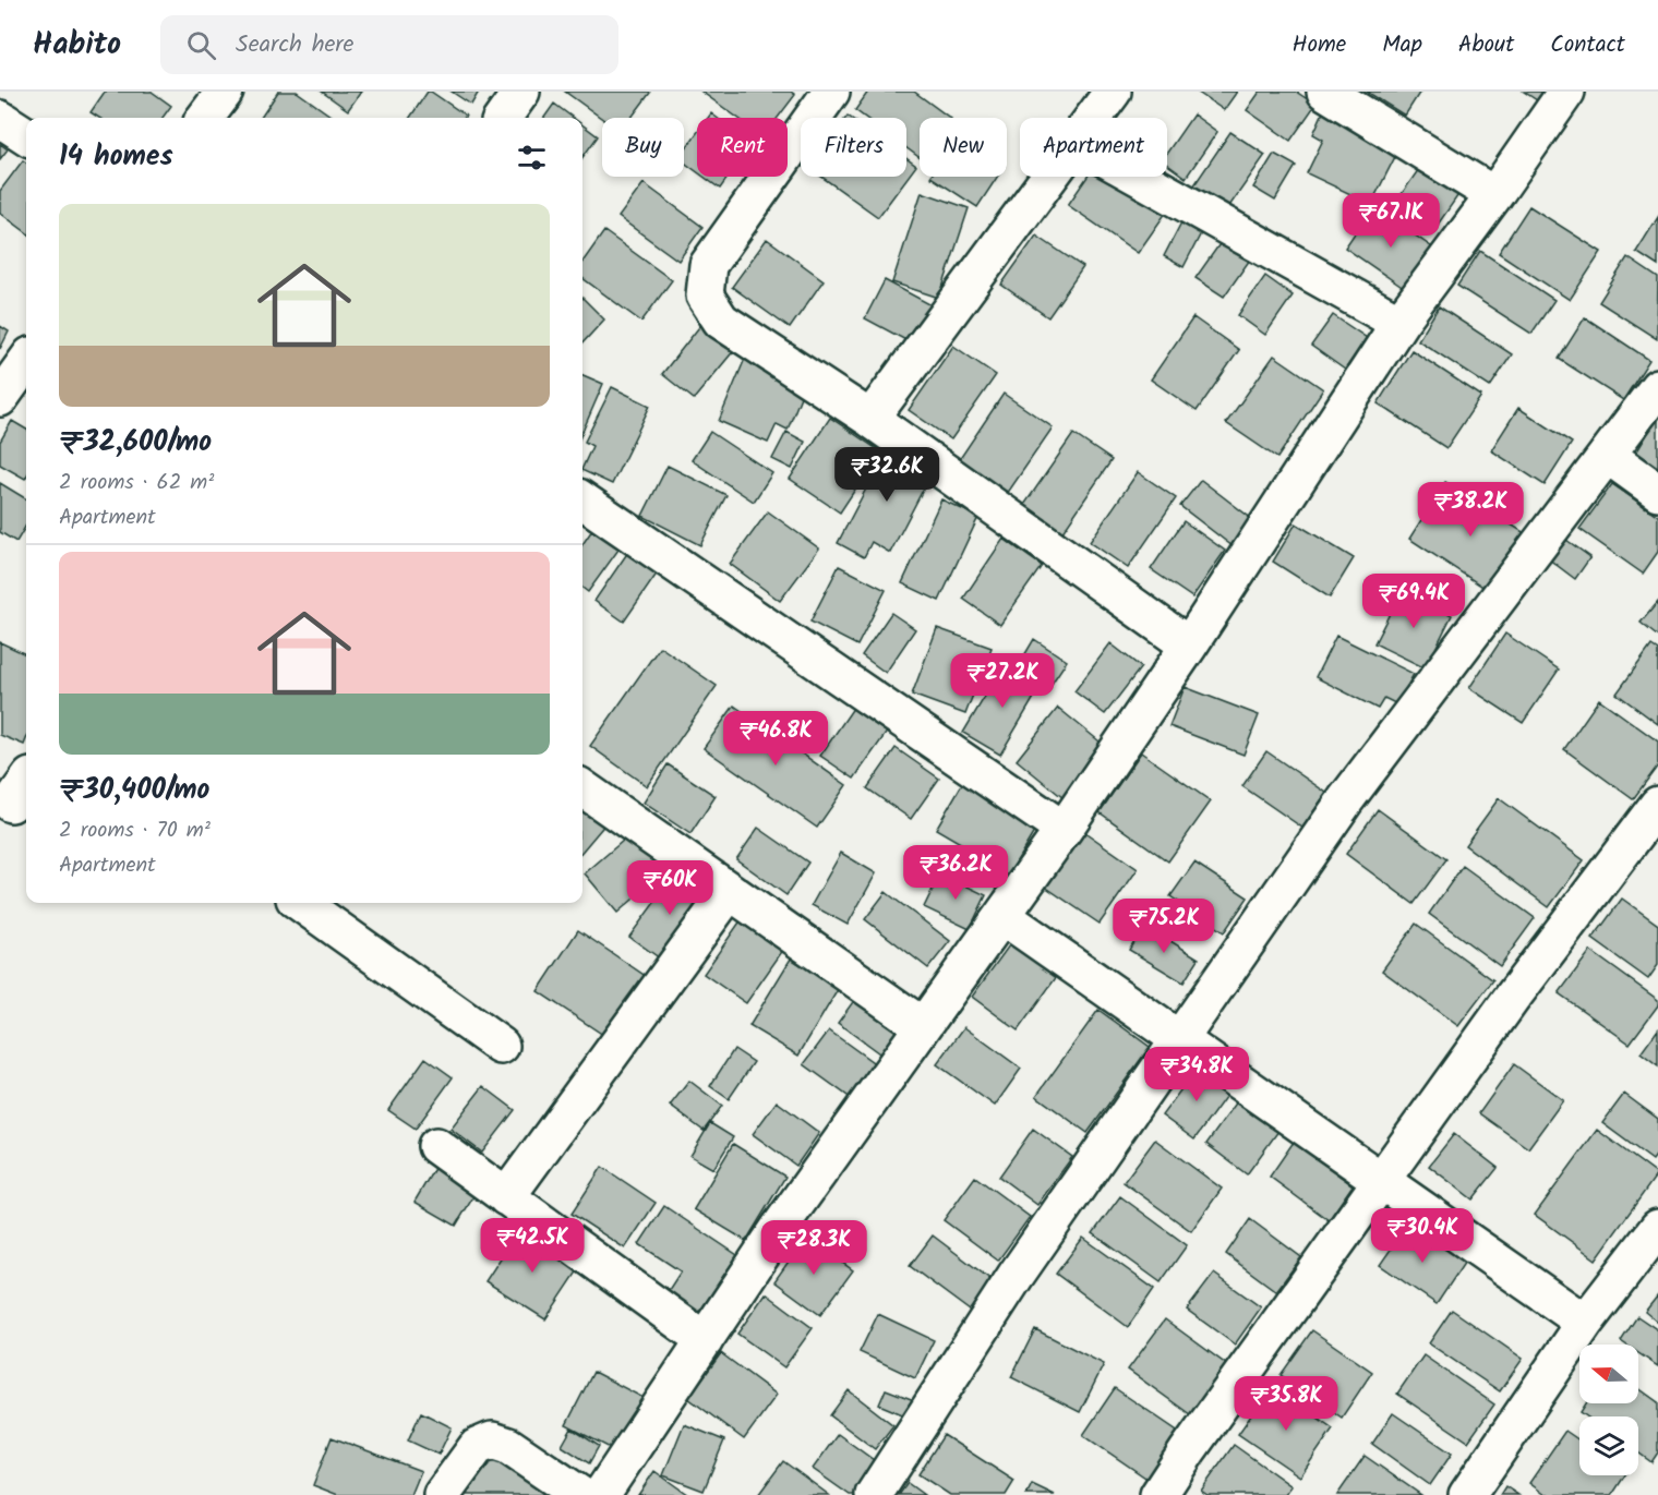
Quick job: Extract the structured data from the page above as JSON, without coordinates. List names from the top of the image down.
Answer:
{
  "north": "left",
  "page": {
    "header": "Habito",
    "search": "Search here",
    "nav": [
      "Home",
      "Map",
      "About",
      "Contact"
    ],
    "chip": [
      "Buy",
      "Rent",
      "Filters",
      "New",
      "Apartment"
    ],
    "heading": "14 homes",
    "price": [
      "₹67.1K",
      "₹32.6K",
      "₹38.2K",
      "₹69.4K",
      "₹27.2K",
      "₹46.8K",
      "₹36.2K",
      "₹60K",
      "₹75.2K",
      "₹34.8K",
      "₹30.4K",
      "₹42.5K",
      "₹28.3K",
      "₹35.8K"
    ],
    "list": [
      {
        "name": "₹32,600/mo",
        "note": "2 rooms · 62 m² · Apartment"
      },
      {
        "name": "₹30,400/mo",
        "note": "2 rooms · 70 m² · Apartment"
      }
    ]
  }
}
